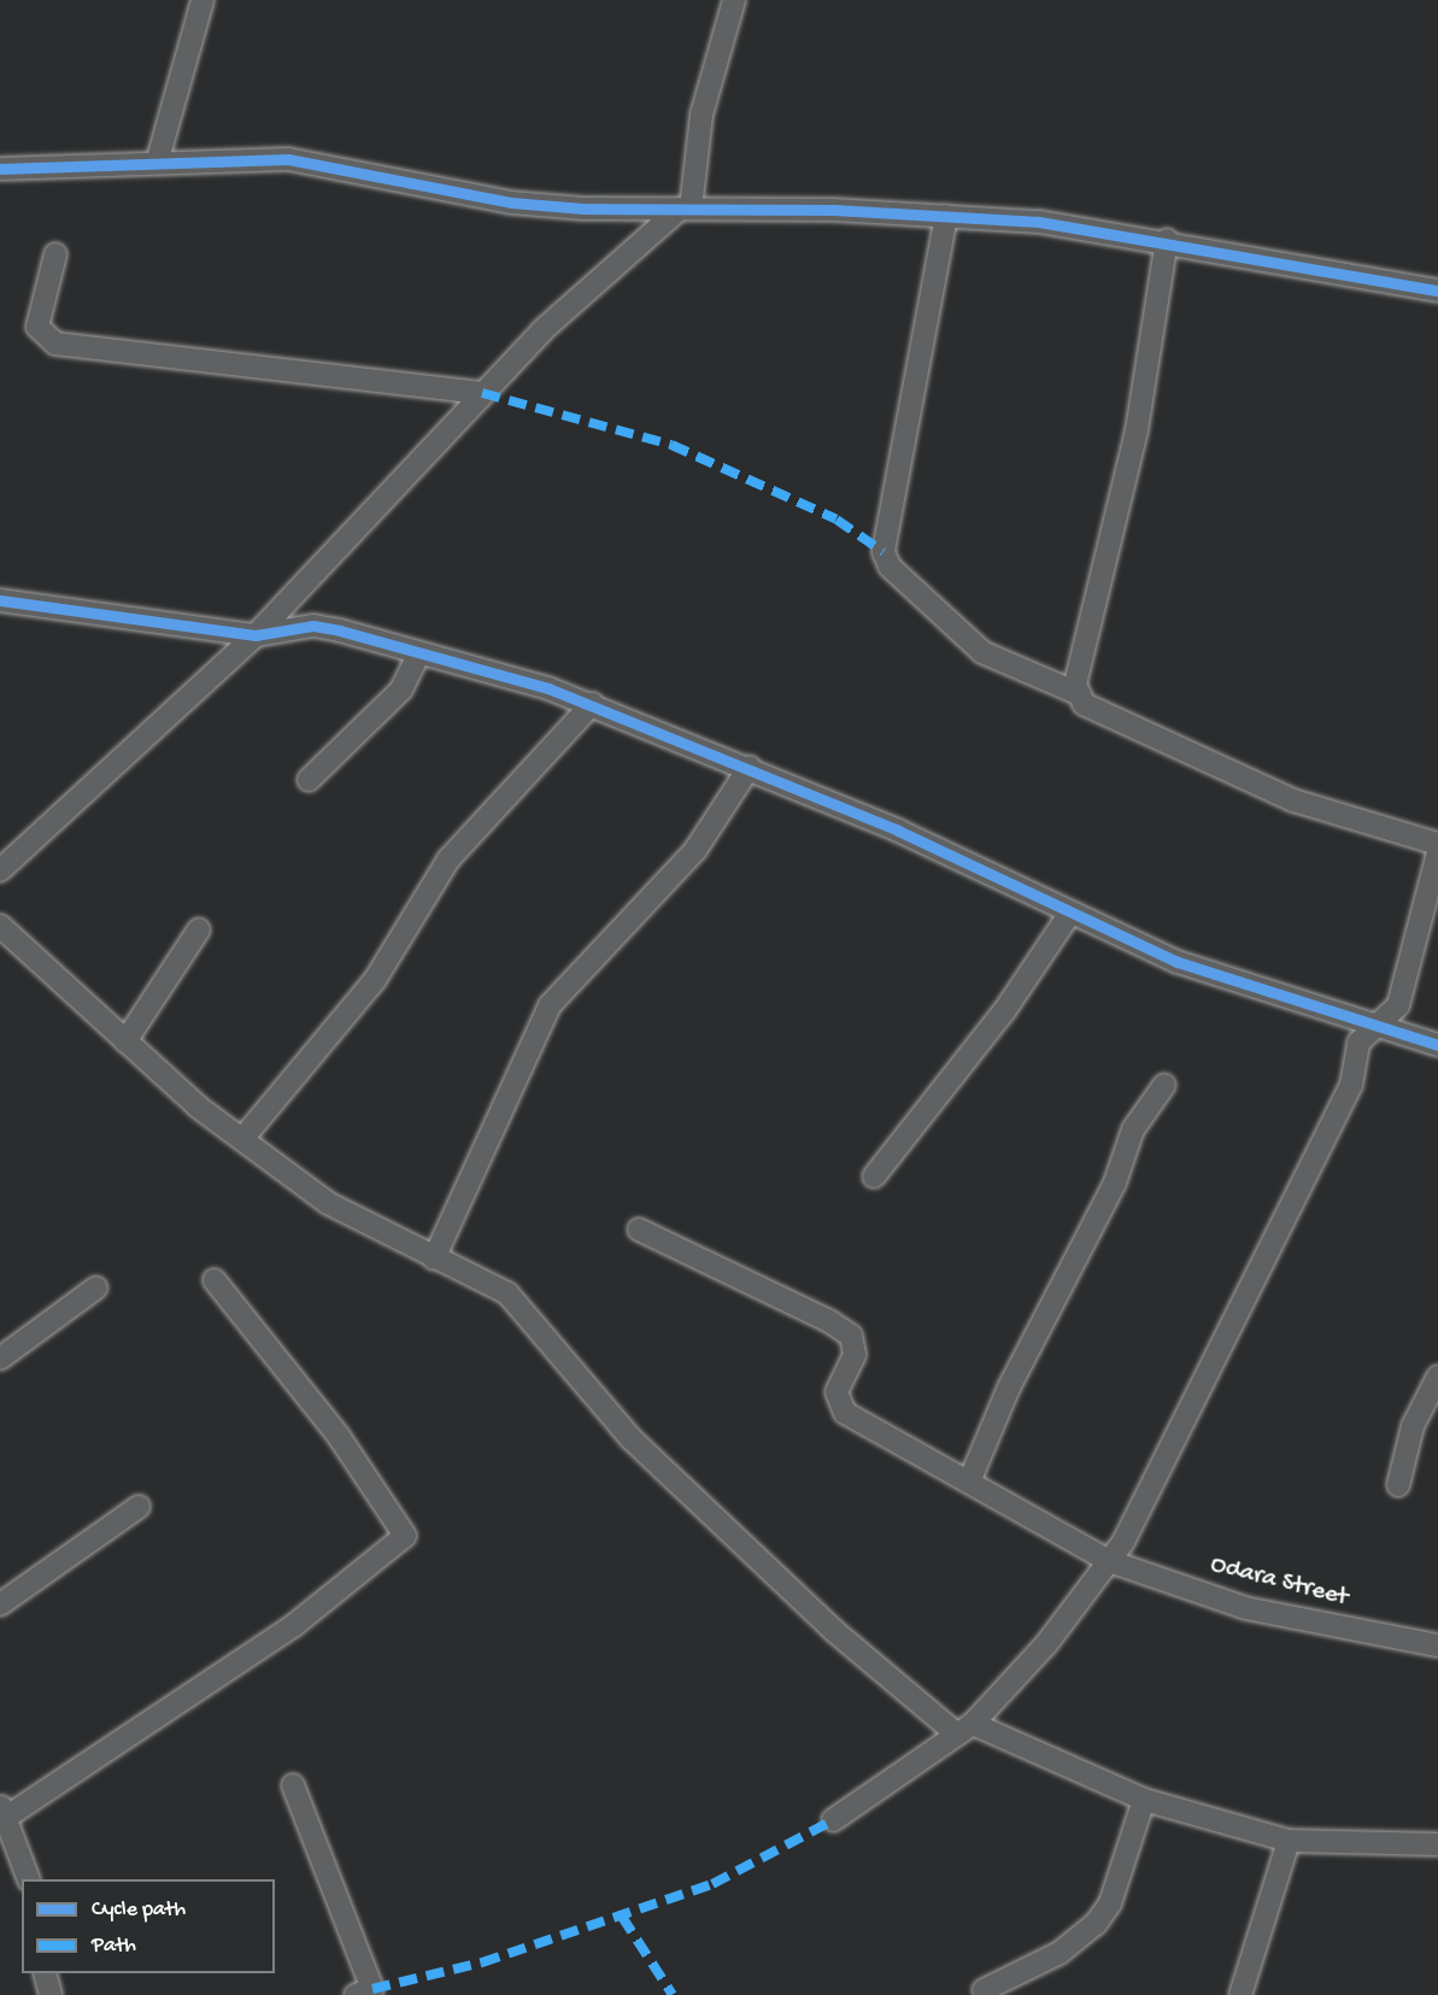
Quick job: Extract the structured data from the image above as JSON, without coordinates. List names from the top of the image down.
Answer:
{
  "streets": {
    "street": ["Odara Street"]
  },
  "legend": ["Cycle path", "Path"]
}
